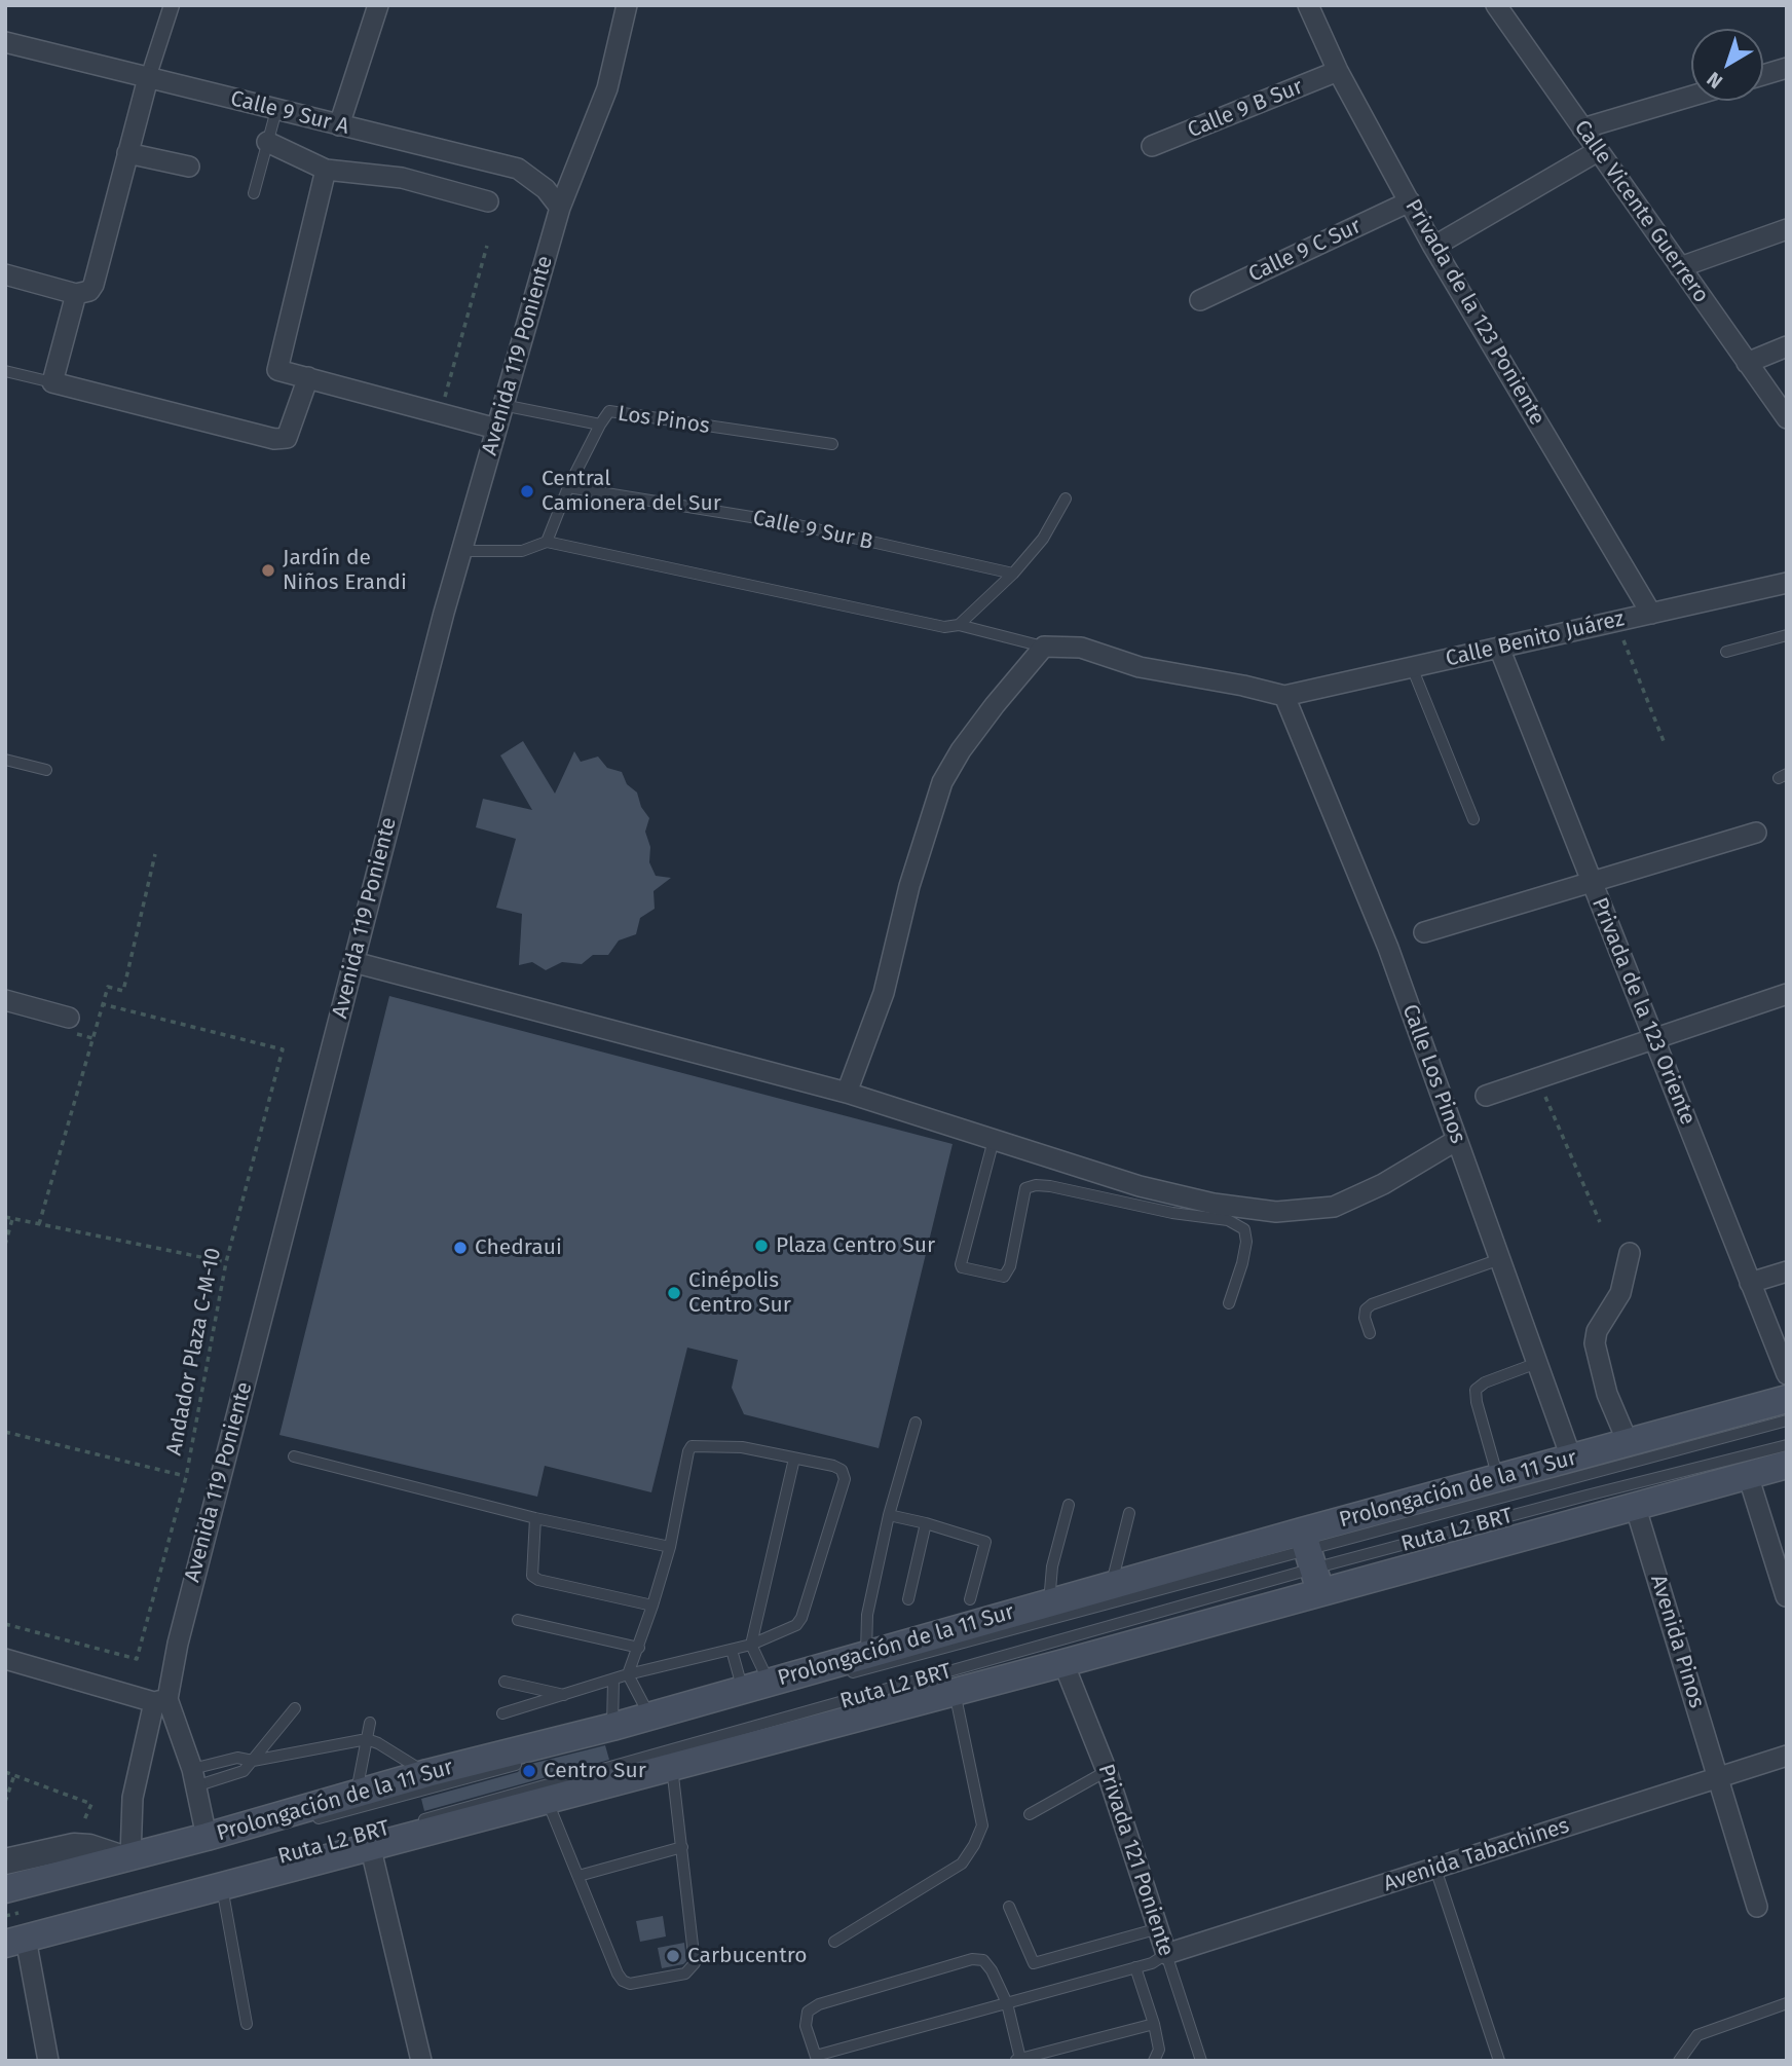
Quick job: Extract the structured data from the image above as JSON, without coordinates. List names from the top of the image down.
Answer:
{
  "streets": {
    "main road": ["Prolongación de la 11 Sur"],
    "street": [
      "Calle 9 B Sur",
      "Calle 9 Sur A",
      "Calle Vicente Guerrero",
      "Calle 9 C Sur",
      "Privada de la 123 Poniente",
      "Avenida 119 Poniente",
      "Calle Benito Juárez",
      "Privada de la 123 Oriente",
      "Calle Los Pinos",
      "Avenida Pinos",
      "Avenida Tabachines",
      "Privada 121 Poniente"
    ],
    "lane": ["Los Pinos", "Calle 9 Sur B", "Ruta L2 BRT"],
    "path": ["Andador Plaza C-M-10"]
  },
  "crossings": [
    ["Calle 9 B Sur", "Privada de la 123 Poniente"],
    ["Calle 9 Sur A", "Avenida 119 Poniente"],
    ["Calle 9 C Sur", "Privada de la 123 Poniente"],
    ["Privada de la 123 Poniente", "Calle Benito Juárez"],
    ["Avenida 119 Poniente", "Los Pinos"],
    ["Avenida 119 Poniente", "Prolongación de la 11 Sur"],
    ["Calle Benito Juárez", "Privada de la 123 Oriente"],
    ["Calle Benito Juárez", "Calle Los Pinos"],
    ["Calle Los Pinos", "Prolongación de la 11 Sur"],
    ["Prolongación de la 11 Sur", "Ruta L2 BRT"],
    ["Prolongación de la 11 Sur", "Avenida Pinos"],
    ["Prolongación de la 11 Sur", "Privada 121 Poniente"],
    ["Avenida Pinos", "Avenida Tabachines"],
    ["Avenida Tabachines", "Privada 121 Poniente"]
  ],
  "places": [
    "Central Camionera del Sur",
    "Jardín de Niños Erandi",
    "Plaza Centro Sur",
    "Chedraui",
    "Cinépolis Centro Sur",
    "Centro Sur",
    "Carbucentro"
  ],
  "north": "bottom left"
}
